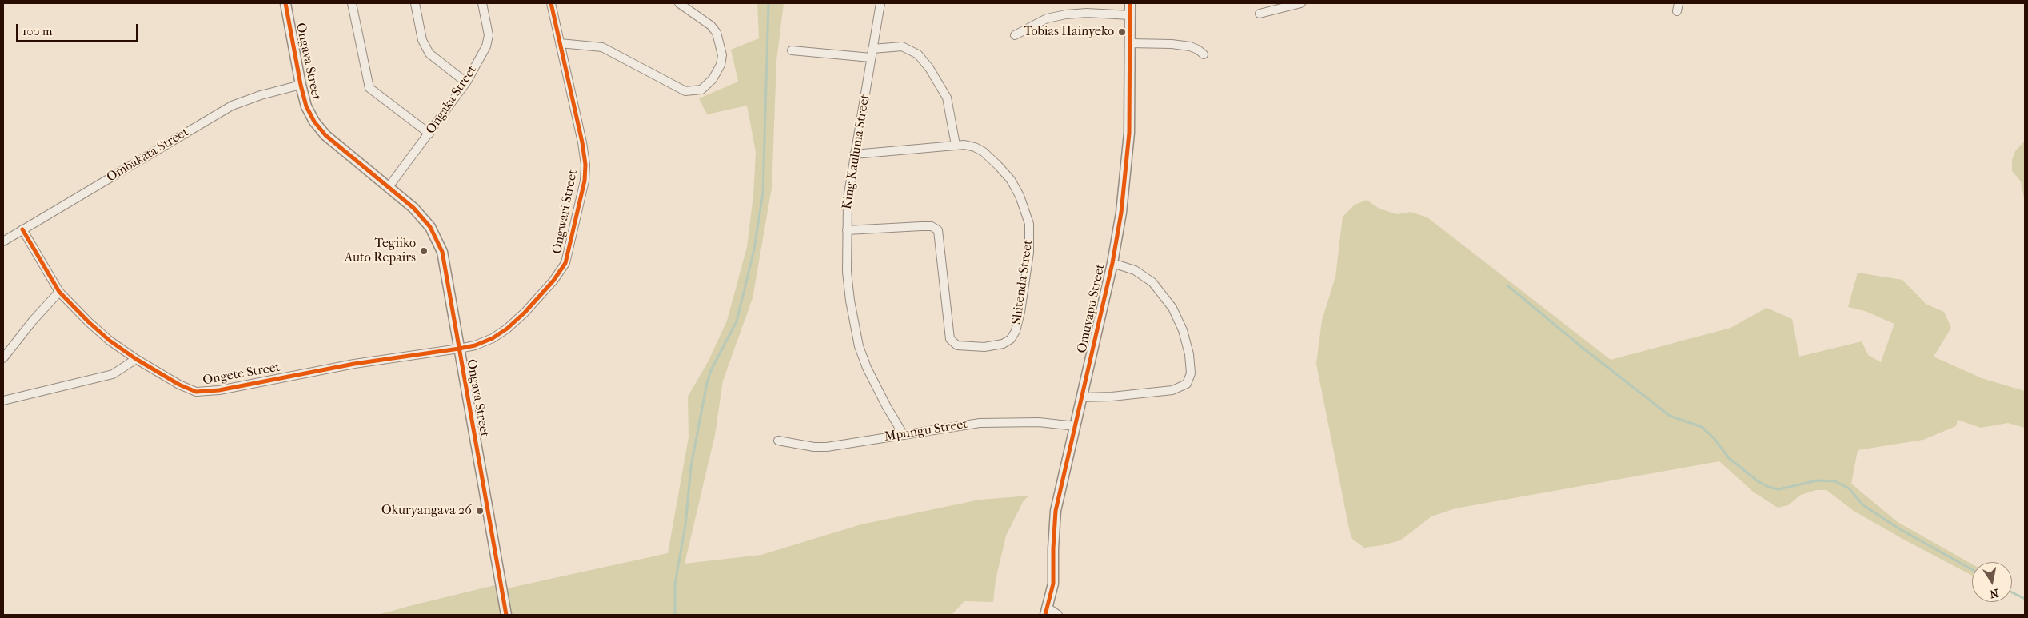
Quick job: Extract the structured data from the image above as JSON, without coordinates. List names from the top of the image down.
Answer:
{
  "streets": {
    "street": [
      "Ongava Street",
      "Ongaka Street",
      "King Kauluma Street",
      "Ombakata Street",
      "Ongwari Street",
      "Shitenda Street",
      "Omuvapu Street",
      "Ongete Street",
      "Mpungu Street"
    ]
  },
  "crossings": [
    ["Ongava Street", "Ongaka Street"],
    ["Ongava Street", "Ombakata Street"],
    ["Ongava Street", "Ongwari Street"],
    ["Ongava Street", "Ongete Street"],
    ["King Kauluma Street", "Shitenda Street"],
    ["King Kauluma Street", "Mpungu Street"],
    ["Ombakata Street", "Ongete Street"],
    ["Ongwari Street", "Ongete Street"],
    ["Omuvapu Street", "Mpungu Street"]
  ],
  "places": ["Tobias Hainyeko", "Tegiiko Auto Repairs", "Okuryangava 26"],
  "scale_bar": "100 m",
  "north": "bottom"
}
